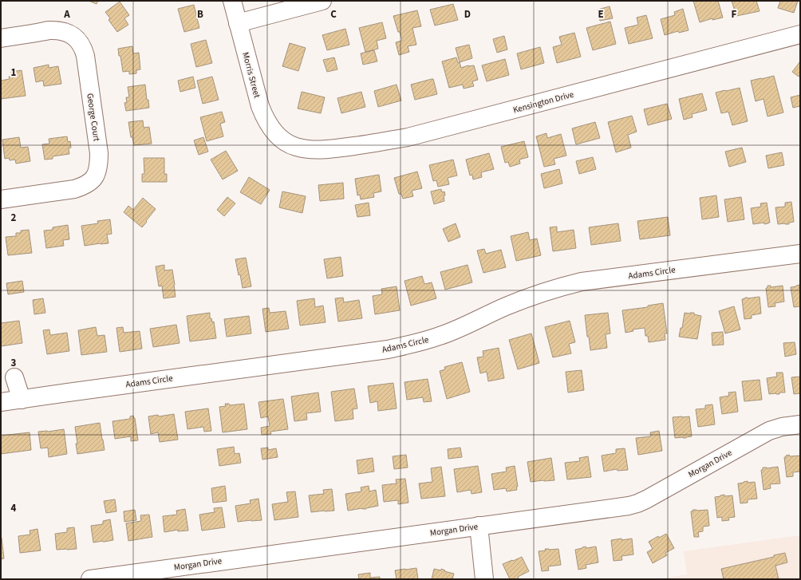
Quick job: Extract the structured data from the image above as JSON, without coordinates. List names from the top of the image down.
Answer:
{
  "streets": {
    "street": [
      "Morris Street",
      "Kensington Drive",
      "George Court",
      "Adams Circle",
      "Morgan Drive"
    ]
  },
  "crossings": [
    ["Morris Street", "Kensington Drive"]
  ],
  "grid": {
    "columns": [
      "A",
      "B",
      "C",
      "D",
      "E",
      "F"
    ],
    "rows": [
      "1",
      "2",
      "3",
      "4"
    ]
  }
}
